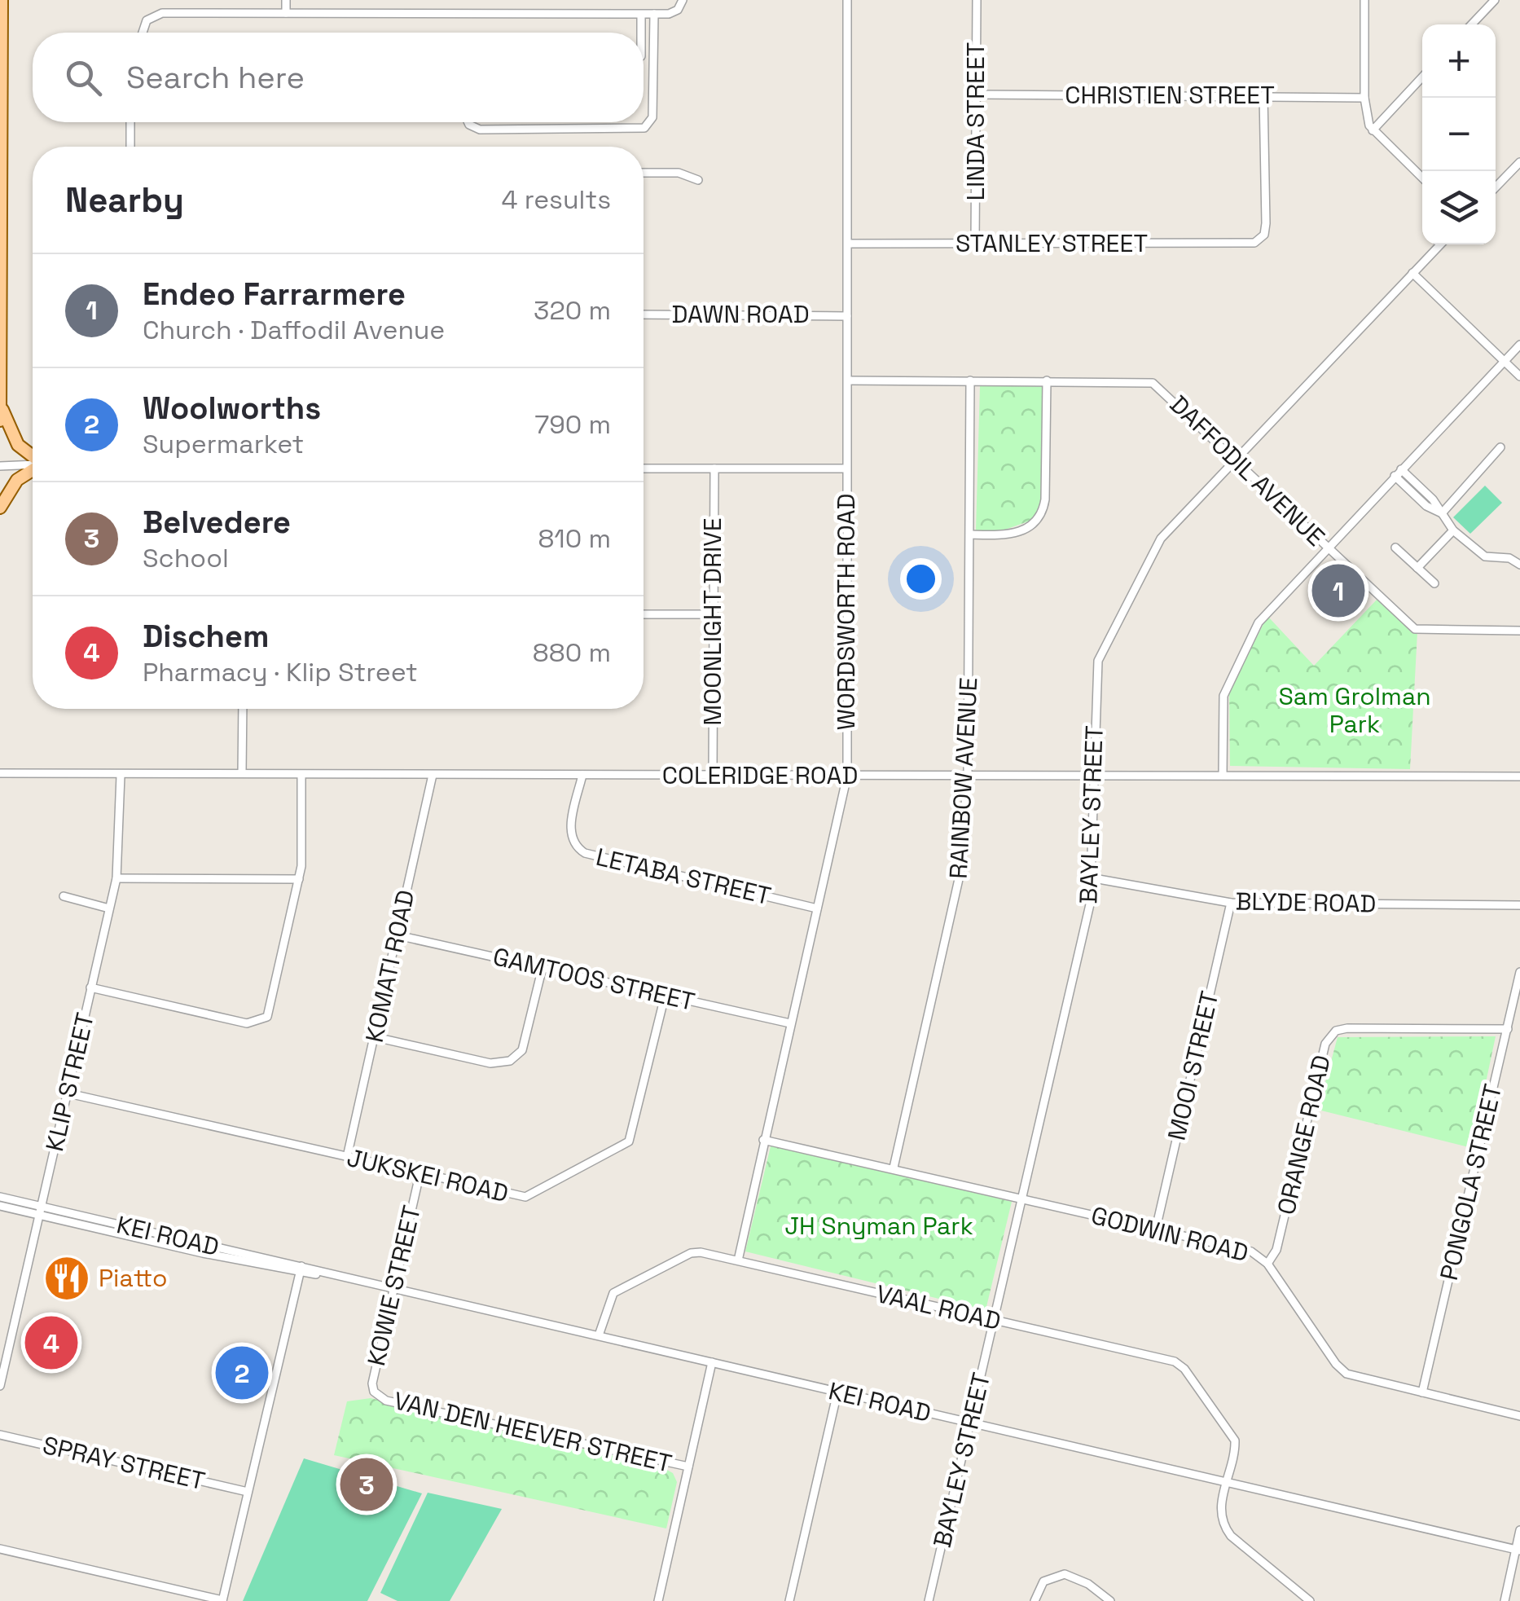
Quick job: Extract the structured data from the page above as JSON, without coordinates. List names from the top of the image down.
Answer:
{
  "streets": {
    "street": [
      "CHRISTIEN STREET",
      "LINDA STREET",
      "STANLEY STREET",
      "DAWN ROAD",
      "DAFFODIL AVENUE",
      "WORDSWORTH ROAD",
      "MOONLIGHT DRIVE",
      "COLERIDGE ROAD",
      "RAINBOW AVENUE",
      "BAYLEY STREET",
      "LETABA STREET",
      "BLYDE ROAD",
      "KOMATI ROAD",
      "GAMTOOS STREET",
      "MOOI STREET",
      "KLIP STREET",
      "ORANGE ROAD",
      "JUKSKEI ROAD",
      "PONGOLA STREET",
      "GODWIN ROAD",
      "KEI ROAD",
      "KOWIE STREET",
      "VAAL ROAD",
      "VAN DEN HEEVER STREET",
      "SPRAY STREET"
    ]
  },
  "crossings": [
    ["CHRISTIEN STREET", "LINDA STREET"],
    ["CHRISTIEN STREET", "STANLEY STREET"],
    ["LINDA STREET", "STANLEY STREET"],
    ["STANLEY STREET", "WORDSWORTH ROAD"],
    ["DAWN ROAD", "WORDSWORTH ROAD"],
    ["DAFFODIL AVENUE", "WORDSWORTH ROAD"],
    ["DAFFODIL AVENUE", "RAINBOW AVENUE"],
    ["DAFFODIL AVENUE", "BAYLEY STREET"],
    ["WORDSWORTH ROAD", "COLERIDGE ROAD"],
    ["WORDSWORTH ROAD", "LETABA STREET"],
    ["WORDSWORTH ROAD", "GAMTOOS STREET"],
    ["WORDSWORTH ROAD", "GODWIN ROAD"],
    ["WORDSWORTH ROAD", "VAAL ROAD"],
    ["MOONLIGHT DRIVE", "COLERIDGE ROAD"],
    ["COLERIDGE ROAD", "RAINBOW AVENUE"],
    ["COLERIDGE ROAD", "BAYLEY STREET"],
    ["COLERIDGE ROAD", "LETABA STREET"],
    ["COLERIDGE ROAD", "KOMATI ROAD"],
    ["COLERIDGE ROAD", "KLIP STREET"],
    ["RAINBOW AVENUE", "GODWIN ROAD"],
    ["BAYLEY STREET", "BLYDE ROAD"],
    ["BAYLEY STREET", "GODWIN ROAD"],
    ["BAYLEY STREET", "KEI ROAD"],
    ["BAYLEY STREET", "VAAL ROAD"],
    ["BLYDE ROAD", "MOOI STREET"],
    ["KOMATI ROAD", "GAMTOOS STREET"],
    ["KOMATI ROAD", "JUKSKEI ROAD"],
    ["GAMTOOS STREET", "JUKSKEI ROAD"],
    ["MOOI STREET", "GODWIN ROAD"],
    ["KLIP STREET", "JUKSKEI ROAD"],
    ["KLIP STREET", "KEI ROAD"],
    ["ORANGE ROAD", "PONGOLA STREET"],
    ["ORANGE ROAD", "GODWIN ROAD"],
    ["JUKSKEI ROAD", "KOWIE STREET"],
    ["PONGOLA STREET", "GODWIN ROAD"],
    ["KEI ROAD", "KOWIE STREET"],
    ["KEI ROAD", "VAAL ROAD"],
    ["KOWIE STREET", "VAN DEN HEEVER STREET"]
  ],
  "parks": ["Sam Grolman Park", "JH Snyman Park"],
  "places": {
    "restaurant": ["Piatto"]
  },
  "page": {
    "map_buttons": ["+", "−"],
    "search": "Search here",
    "heading": ["Nearby", "4 results"],
    "list": [
      {
        "mark": "1",
        "name": "Endeo Farrarmere",
        "note": "Church · Daffodil Avenue",
        "value": "320 m"
      },
      {
        "mark": "2",
        "name": "Woolworths",
        "note": "Supermarket",
        "value": "790 m"
      },
      {
        "mark": "3",
        "name": "Belvedere",
        "note": "School",
        "value": "810 m"
      },
      {
        "mark": "4",
        "name": "Dischem",
        "note": "Pharmacy · Klip Street",
        "value": "880 m"
      }
    ],
    "pins": [
      "1",
      "4",
      "2",
      "3"
    ]
  }
}
